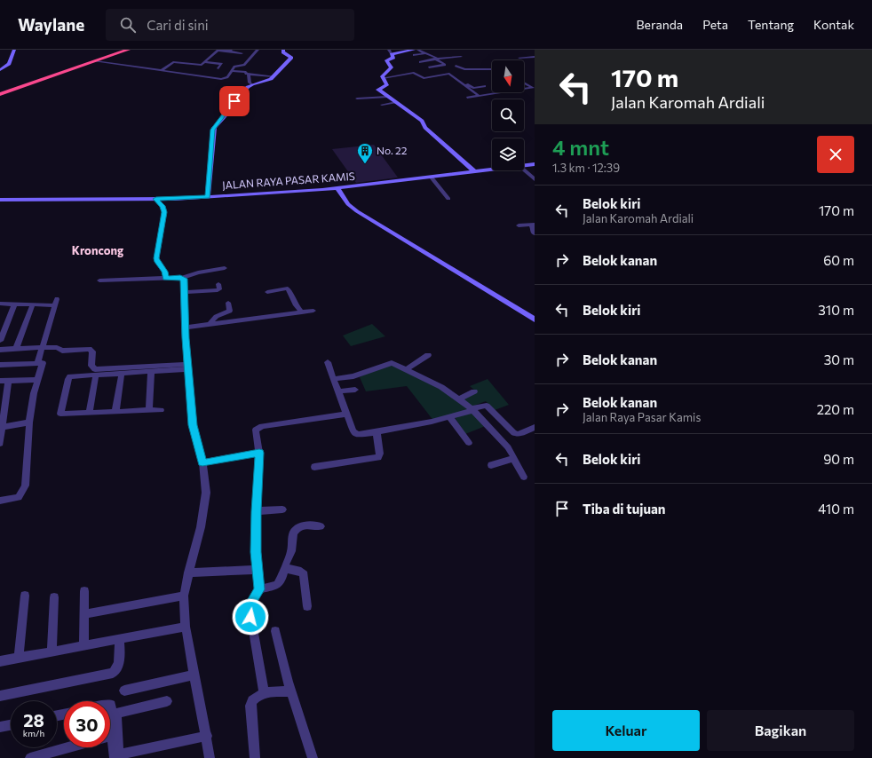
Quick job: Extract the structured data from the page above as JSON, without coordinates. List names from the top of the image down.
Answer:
{
  "streets": {
    "street": ["JALAN RAYA PASAR KAMIS"]
  },
  "districts": ["Kroncong"],
  "places": {
    "building": ["No. 22"]
  },
  "north": "bottom",
  "page": {
    "header": "Waylane",
    "search": "Cari di sini",
    "nav": [
      "Beranda",
      "Peta",
      "Tentang",
      "Kontak"
    ],
    "turn": ["170 m", "Jalan Karomah Ardiali"],
    "heading": ["4 mnt", "1.3 km · 12:39"],
    "list": [
      {
        "name": "Belok kiri",
        "note": "Jalan Karomah Ardiali",
        "value": "170 m"
      },
      {
        "name": "Belok kanan",
        "value": "60 m"
      },
      {
        "name": "Belok kiri",
        "value": "310 m"
      },
      {
        "name": "Belok kanan",
        "value": "30 m"
      },
      {
        "name": "Belok kanan",
        "note": "Jalan Raya Pasar Kamis",
        "value": "220 m"
      },
      {
        "name": "Belok kiri",
        "value": "90 m"
      },
      {
        "name": "Tiba di tujuan",
        "value": "410 m"
      }
    ],
    "speed": "28 km/h",
    "limit": "30",
    "buttons": ["Keluar", "Bagikan"]
  }
}
